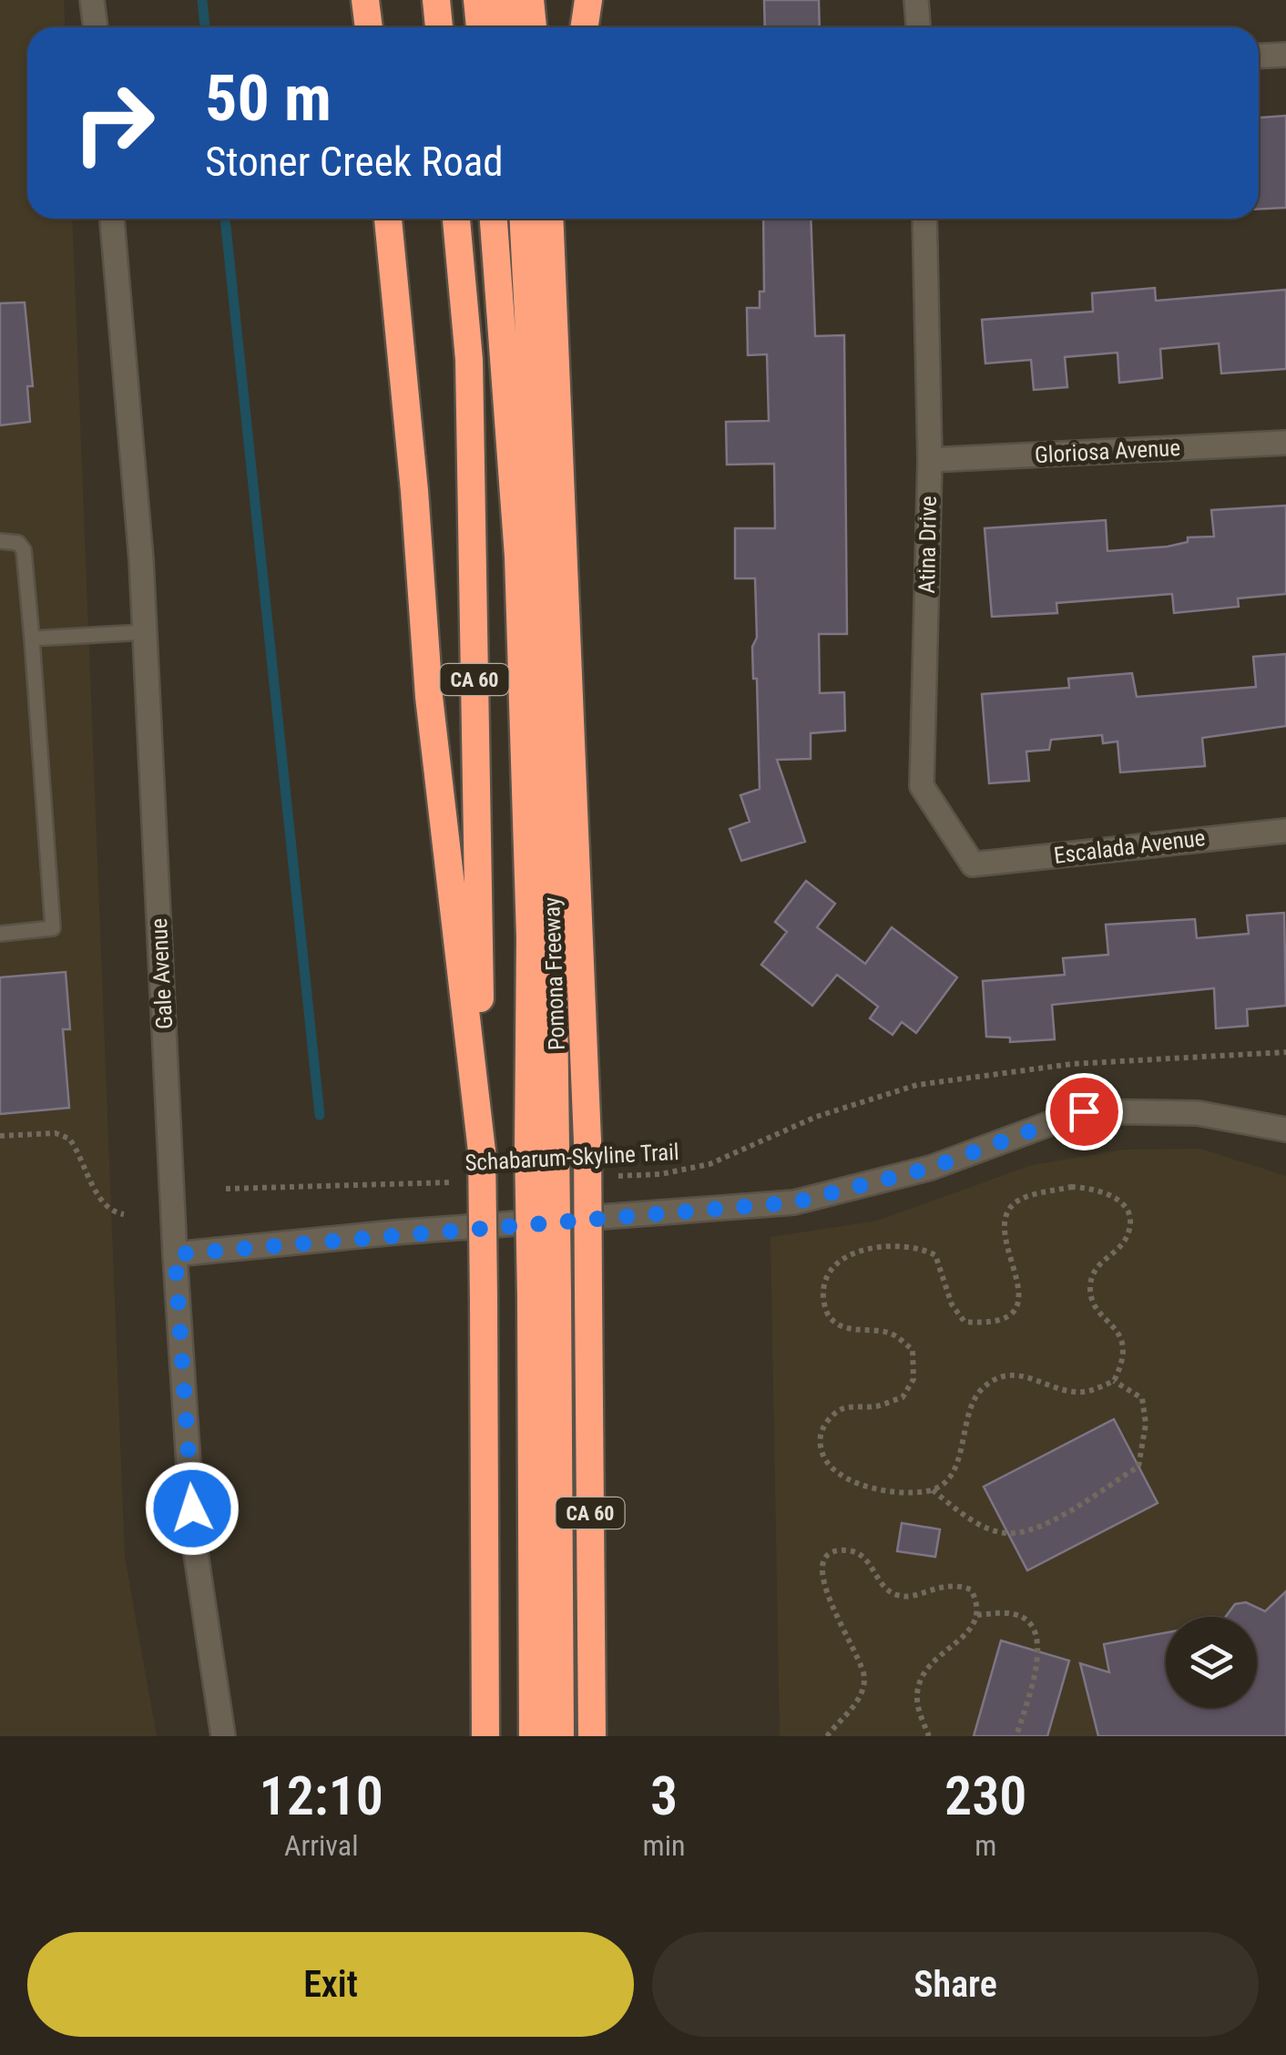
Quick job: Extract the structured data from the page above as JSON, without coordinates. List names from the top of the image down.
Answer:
{
  "streets": {
    "highway": ["CA 60", "Pomona Freeway"],
    "street": [
      "Gloriosa Avenue",
      "Atina Drive",
      "Escalada Avenue",
      "Gale Avenue"
    ],
    "path": ["Schabarum-Skyline Trail"]
  },
  "crossings": [
    ["Gloriosa Avenue", "Atina Drive"],
    ["Atina Drive", "Escalada Avenue"]
  ],
  "page": {
    "turn": ["50 m", "Stoner Creek Road"],
    "eta": [
      "12:10",
      "Arrival",
      "3",
      "min",
      "230",
      "m"
    ],
    "buttons": ["Exit", "Share"]
  }
}
